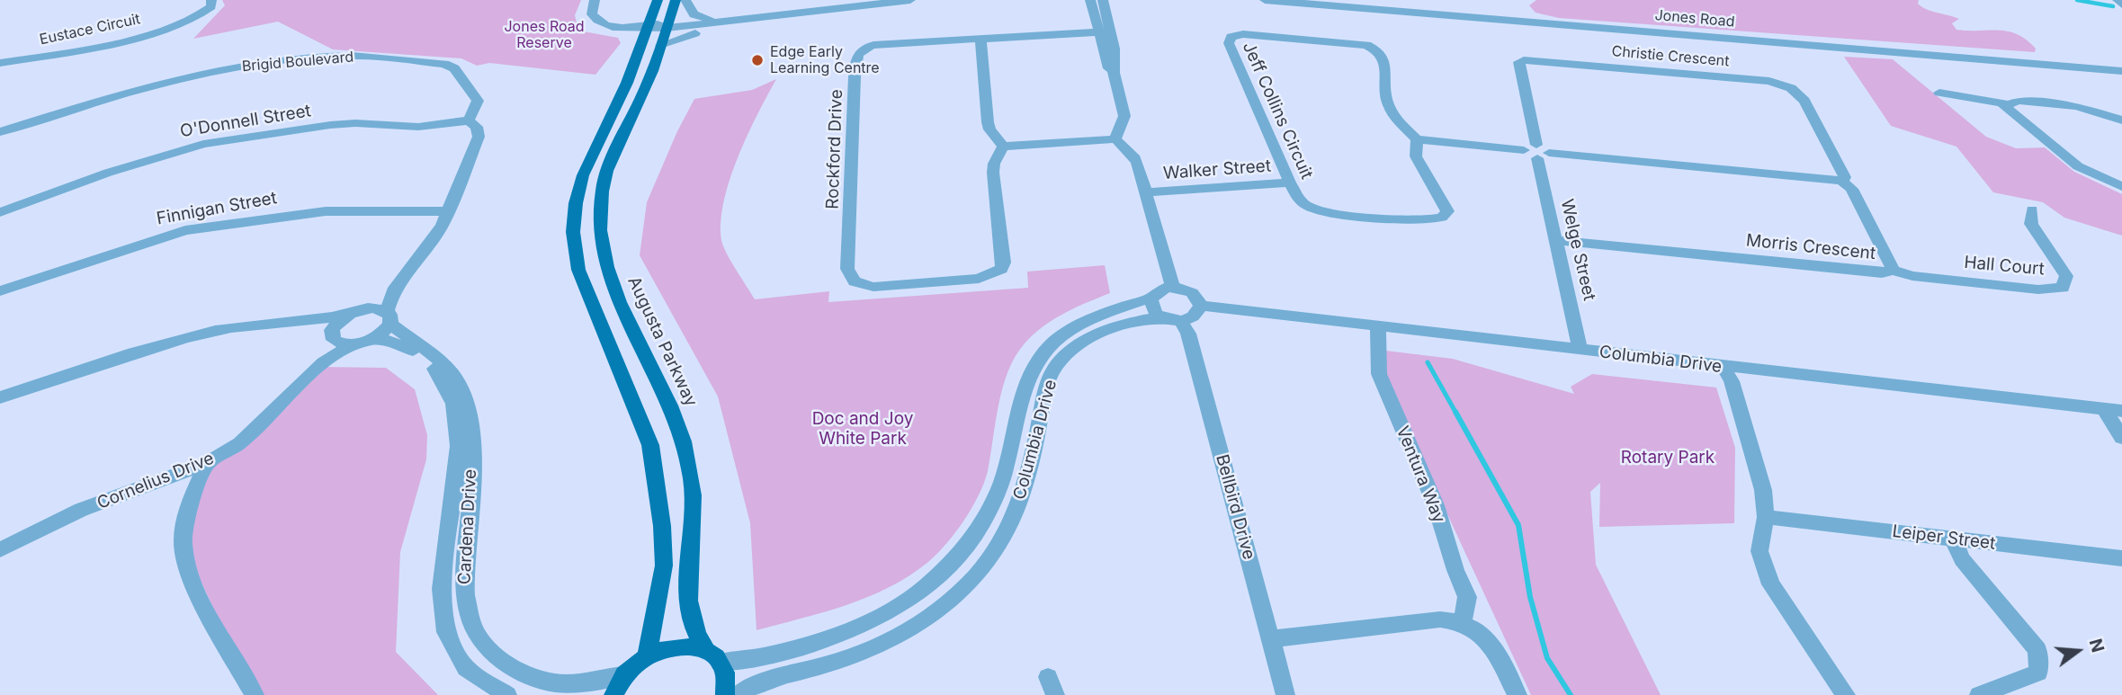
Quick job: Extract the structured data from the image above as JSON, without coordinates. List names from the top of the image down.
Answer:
{
  "streets": {
    "main road": ["Augusta Parkway"],
    "street": [
      "Jones Road",
      "Eustace Circuit",
      "Christie Crescent",
      "Brigid Boulevard",
      "Jeff Collins Circuit",
      "O'Donnell Street",
      "Rockford Drive",
      "Walker Street",
      "Finnigan Street",
      "Morris Crescent",
      "Welge Street",
      "Hall Court",
      "Columbia Drive",
      "Ventura Way",
      "Cornelius Drive",
      "Bellbird Drive",
      "Cardena Drive",
      "Leiper Street"
    ]
  },
  "crossings": [
    ["Christie Crescent", "Morris Crescent"],
    ["Christie Crescent", "Welge Street"],
    ["Brigid Boulevard", "O'Donnell Street"],
    ["Brigid Boulevard", "Finnigan Street"],
    ["Brigid Boulevard", "Cardena Drive"],
    ["Jeff Collins Circuit", "Walker Street"],
    ["Morris Crescent", "Welge Street"],
    ["Morris Crescent", "Hall Court"],
    ["Welge Street", "Columbia Drive"],
    ["Augusta Parkway", "Columbia Drive"],
    ["Columbia Drive", "Ventura Way"],
    ["Columbia Drive", "Bellbird Drive"]
  ],
  "parks": ["Jones Road Reserve", "Doc and Joy White Park", "Rotary Park"],
  "places": ["Edge Early Learning Centre"],
  "north": "right"
}
